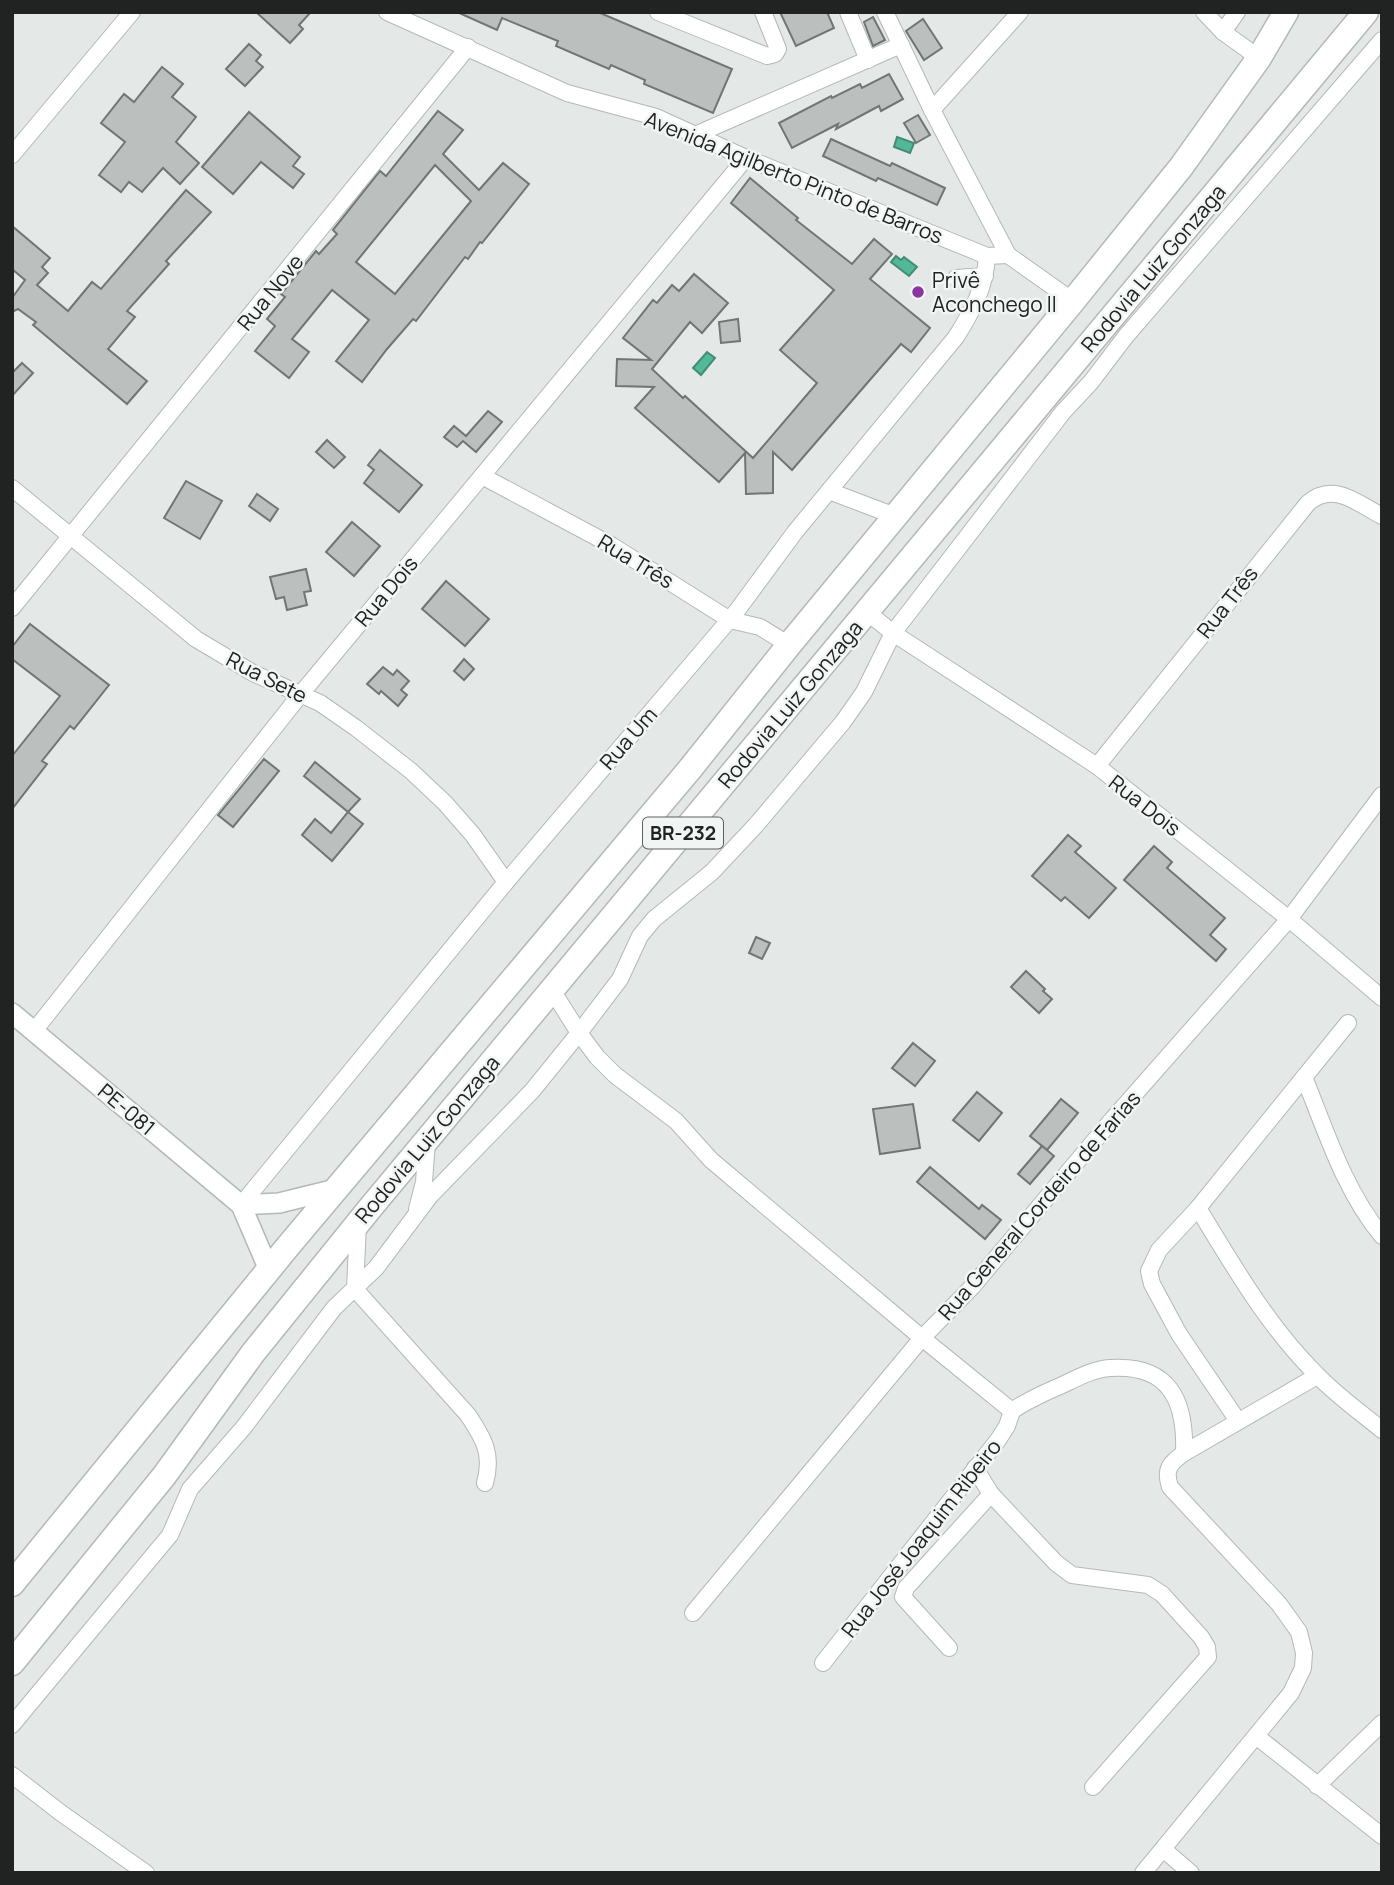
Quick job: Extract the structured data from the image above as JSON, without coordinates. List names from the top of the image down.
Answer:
{
  "streets": {
    "highway": ["Rodovia Luiz Gonzaga", "BR-232"],
    "street": [
      "Avenida Agilberto Pinto de Barros",
      "Rua Nove",
      "Rua Três",
      "Rua Dois",
      "Rua Sete",
      "Rua Um",
      "PE-081",
      "Rua General Cordeiro de Farias",
      "Rua José Joaquim Ribeiro"
    ]
  },
  "crossings": [
    ["Avenida Agilberto Pinto de Barros", "Rua Nove"],
    ["Avenida Agilberto Pinto de Barros", "Rua Dois"],
    ["Avenida Agilberto Pinto de Barros", "Rua Um"],
    ["Rodovia Luiz Gonzaga", "Rua Três"],
    ["Rodovia Luiz Gonzaga", "Rua Dois"],
    ["Rua Nove", "Rua Sete"],
    ["Rua Três", "Rua Dois"],
    ["Rua Três", "Rua Um"],
    ["Rua Dois", "Rua Sete"],
    ["Rua Dois", "PE-081"],
    ["Rua Dois", "Rua General Cordeiro de Farias"],
    ["Rua Sete", "Rua Um"],
    ["Rua Um", "PE-081"]
  ],
  "places": ["Privê Aconchego II"]
}
